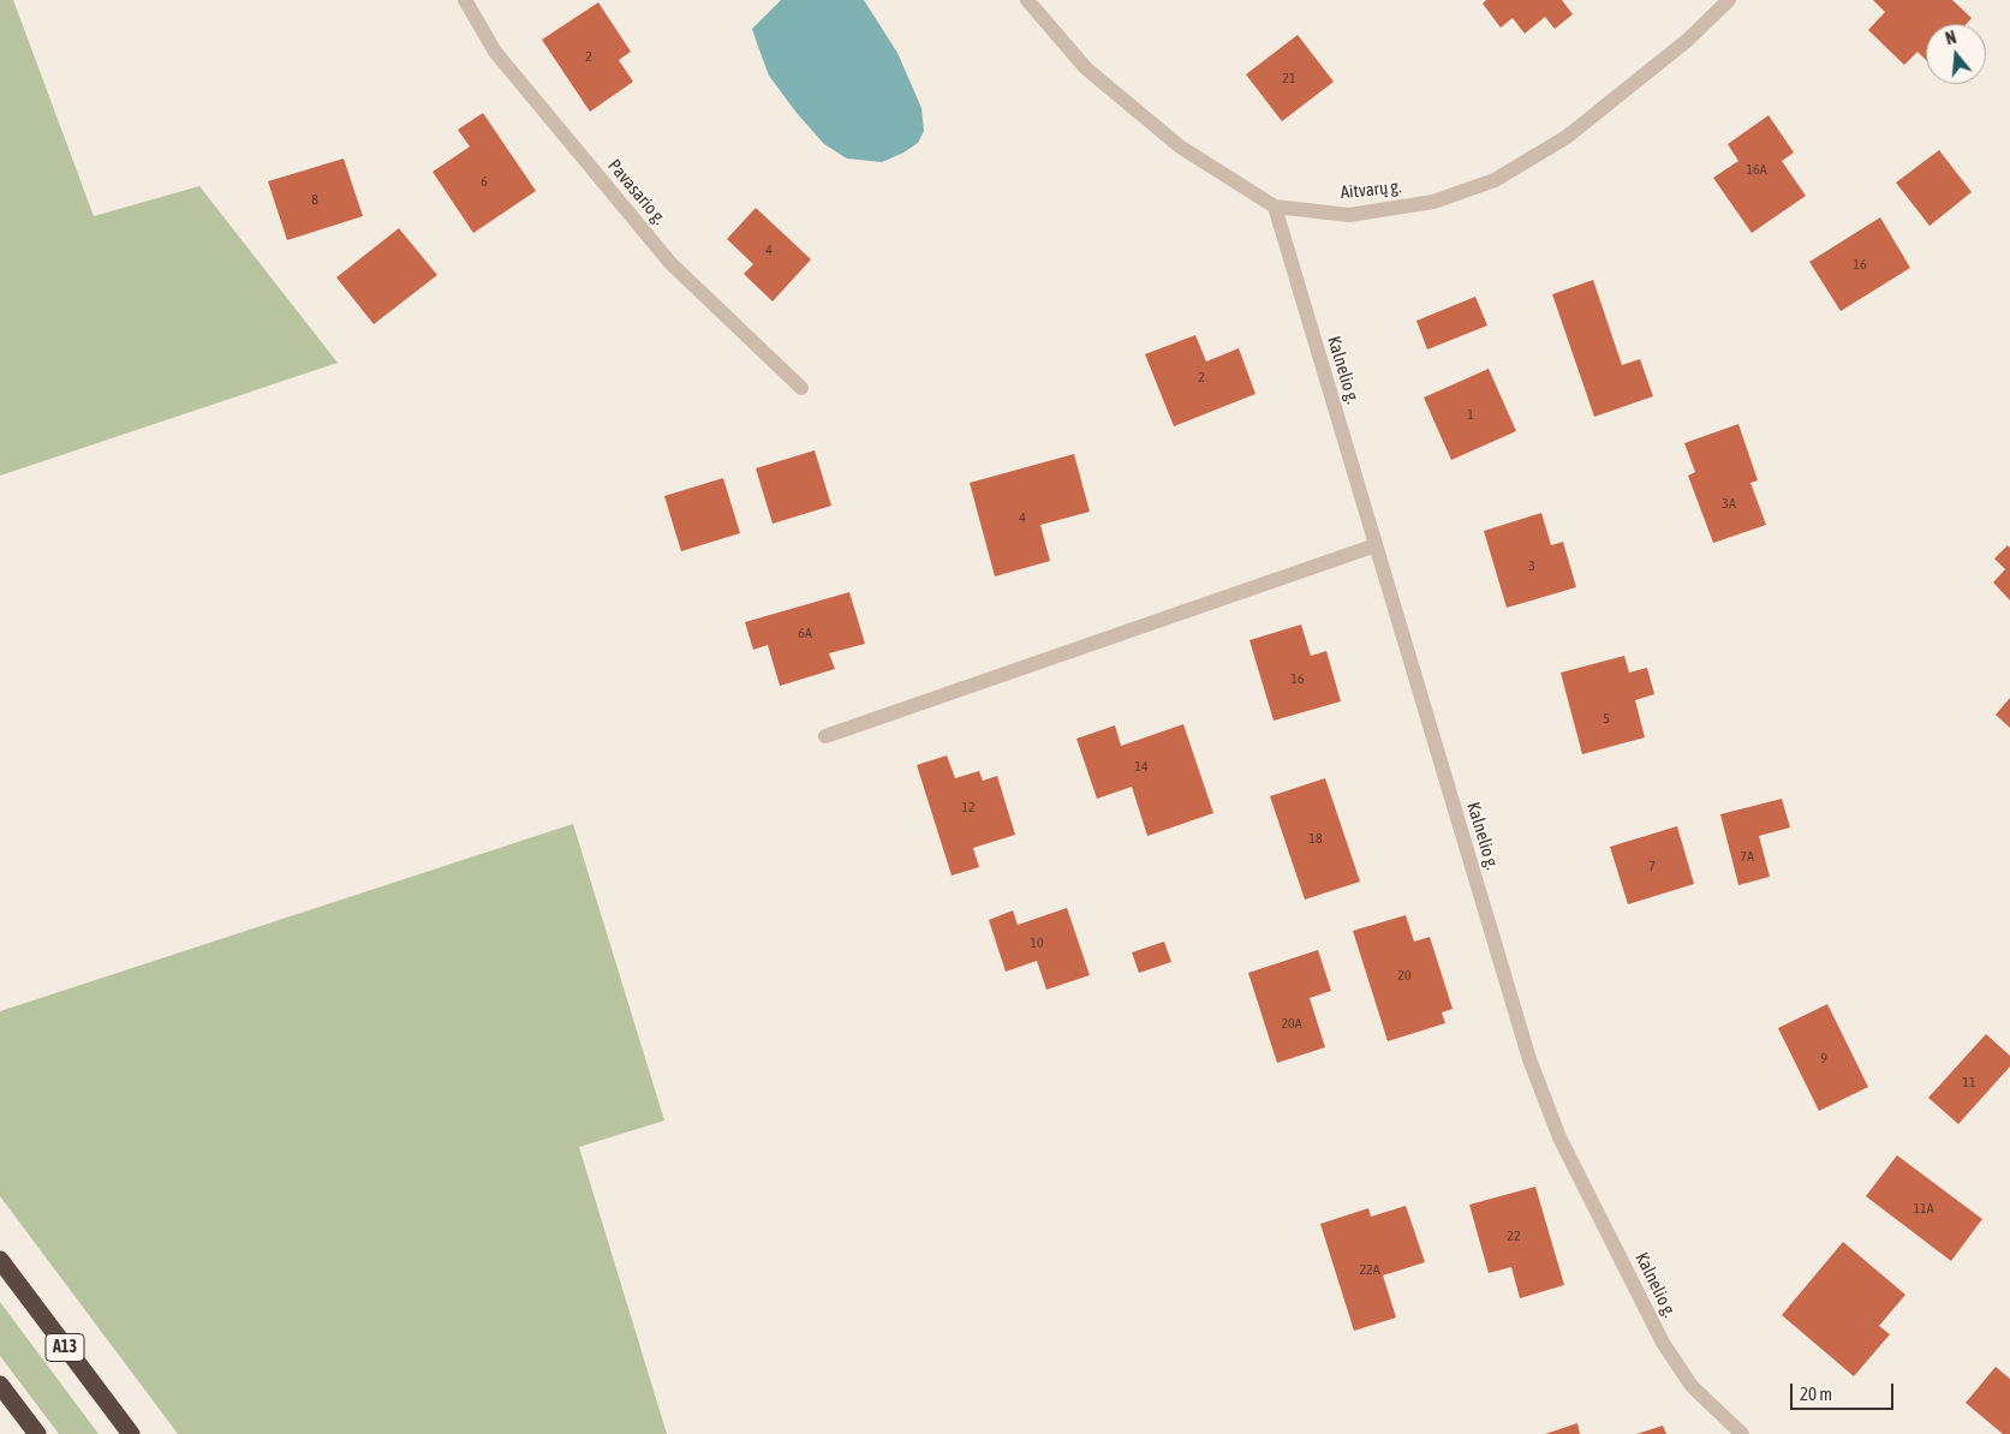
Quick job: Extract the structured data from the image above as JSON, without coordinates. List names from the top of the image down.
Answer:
{
  "streets": {
    "highway": ["A13"],
    "street": ["Aitvarų g.", "Pavasario g.", "Kalnelio g."]
  },
  "crossings": [
    ["Aitvarų g.", "Kalnelio g."]
  ],
  "house_numbers": [
    "2",
    "21",
    "16A",
    "6",
    "8",
    "4",
    "16",
    "2",
    "1",
    "3A",
    "4",
    "3",
    "6A",
    "16",
    "5",
    "14",
    "12",
    "18",
    "7A",
    "7",
    "10",
    "20",
    "20A",
    "9",
    "11",
    "11A",
    "22",
    "22A"
  ],
  "scale_bar": "20 m",
  "north": "top"
}
